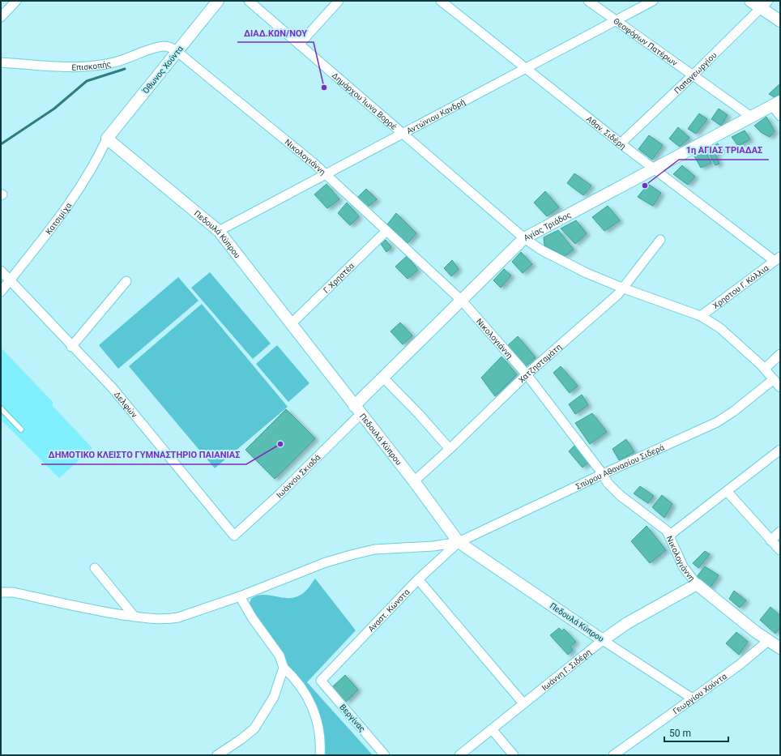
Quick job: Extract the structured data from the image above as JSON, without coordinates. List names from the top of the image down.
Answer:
{
  "streets": {
    "street": [
      "Θεοφόρων Πατέρων",
      "Επισκοπής",
      "Όθωνος Χούντα",
      "Παπαγεωργίου",
      "Δημάρχου Ίωνα Βορρέ",
      "Αντώνιου Κανδρή",
      "Αθαν. Σιδέρη",
      "Νικολογιάννη",
      "Κατσιμίχα",
      "Αγίας Τριάδος",
      "Πεδουλά Κύπρου",
      "Γ. Χρηστέα",
      "Χρηστου Γ. Κόλλια",
      "Χατζησταμάτη",
      "Δελφών",
      "Σπύρου Αθανασίου Σιδερά",
      "Ιωάννου Σκιαδά",
      "Αναστ. Κώνστα",
      "Ιωάννη Γ. Σιδέρη",
      "Γεωργίου Χούντα",
      "Βεργίνας"
    ]
  },
  "crossings": [
    ["Θεοφόρων Πατέρων", "Παπαγεωργίου"],
    ["Θεοφόρων Πατέρων", "Αντώνιου Κανδρή"],
    ["Θεοφόρων Πατέρων", "Αγίας Τριάδος"],
    ["Επισκοπής", "Όθωνος Χούντα"],
    ["Επισκοπής", "Νικολογιάννη"],
    ["Όθωνος Χούντα", "Νικολογιάννη"],
    ["Όθωνος Χούντα", "Κατσιμίχα"],
    ["Όθωνος Χούντα", "Πεδουλά Κύπρου"],
    ["Παπαγεωργίου", "Αθαν. Σιδέρη"],
    ["Δημάρχου Ίωνα Βορρέ", "Αντώνιου Κανδρή"],
    ["Δημάρχου Ίωνα Βορρέ", "Αγίας Τριάδος"],
    ["Δημάρχου Ίωνα Βορρέ", "Χρηστου Γ. Κόλλια"],
    ["Δημάρχου Ίωνα Βορρέ", "Χατζησταμάτη"],
    ["Δημάρχου Ίωνα Βορρέ", "Σπύρου Αθανασίου Σιδερά"],
    ["Αντώνιου Κανδρή", "Αθαν. Σιδέρη"],
    ["Αντώνιου Κανδρή", "Νικολογιάννη"],
    ["Αντώνιου Κανδρή", "Πεδουλά Κύπρου"],
    ["Αθαν. Σιδέρη", "Αγίας Τριάδος"],
    ["Αθαν. Σιδέρη", "Χρηστου Γ. Κόλλια"],
    ["Νικολογιάννη", "Αγίας Τριάδος"],
    ["Νικολογιάννη", "Γ. Χρηστέα"],
    ["Νικολογιάννη", "Χατζησταμάτη"],
    ["Νικολογιάννη", "Σπύρου Αθανασίου Σιδερά"],
    ["Νικολογιάννη", "Ιωάννη Γ. Σιδέρη"],
    ["Νικολογιάννη", "Γεωργίου Χούντα"],
    ["Κατσιμίχα", "Πεδουλά Κύπρου"],
    ["Κατσιμίχα", "Δελφών"],
    ["Αγίας Τριάδος", "Πεδουλά Κύπρου"],
    ["Αγίας Τριάδος", "Ιωάννου Σκιαδά"],
    ["Πεδουλά Κύπρου", "Γ. Χρηστέα"],
    ["Πεδουλά Κύπρου", "Χατζησταμάτη"],
    ["Πεδουλά Κύπρου", "Σπύρου Αθανασίου Σιδερά"],
    ["Πεδουλά Κύπρου", "Ιωάννου Σκιαδά"],
    ["Πεδουλά Κύπρου", "Αναστ. Κώνστα"],
    ["Πεδουλά Κύπρου", "Ιωάννη Γ. Σιδέρη"],
    ["Πεδουλά Κύπρου", "Γεωργίου Χούντα"],
    ["Δελφών", "Ιωάννου Σκιαδά"],
    ["Σπύρου Αθανασίου Σιδερά", "Αναστ. Κώνστα"],
    ["Αναστ. Κώνστα", "Βεργίνας"]
  ],
  "places": ["ΔΙΑΔ.ΚΩΝ/ΝΟΥ", "1η ΑΓΙΑΣ ΤΡΙΑΔΑΣ", "ΔΗΜΟΤΙΚΟ ΚΛΕΙΣΤΟ ΓΥΜΝΑΣΤΗΡΙΟ ΠΑΙΑΝΙΑΣ"],
  "scale_bar": "50 m"
}
